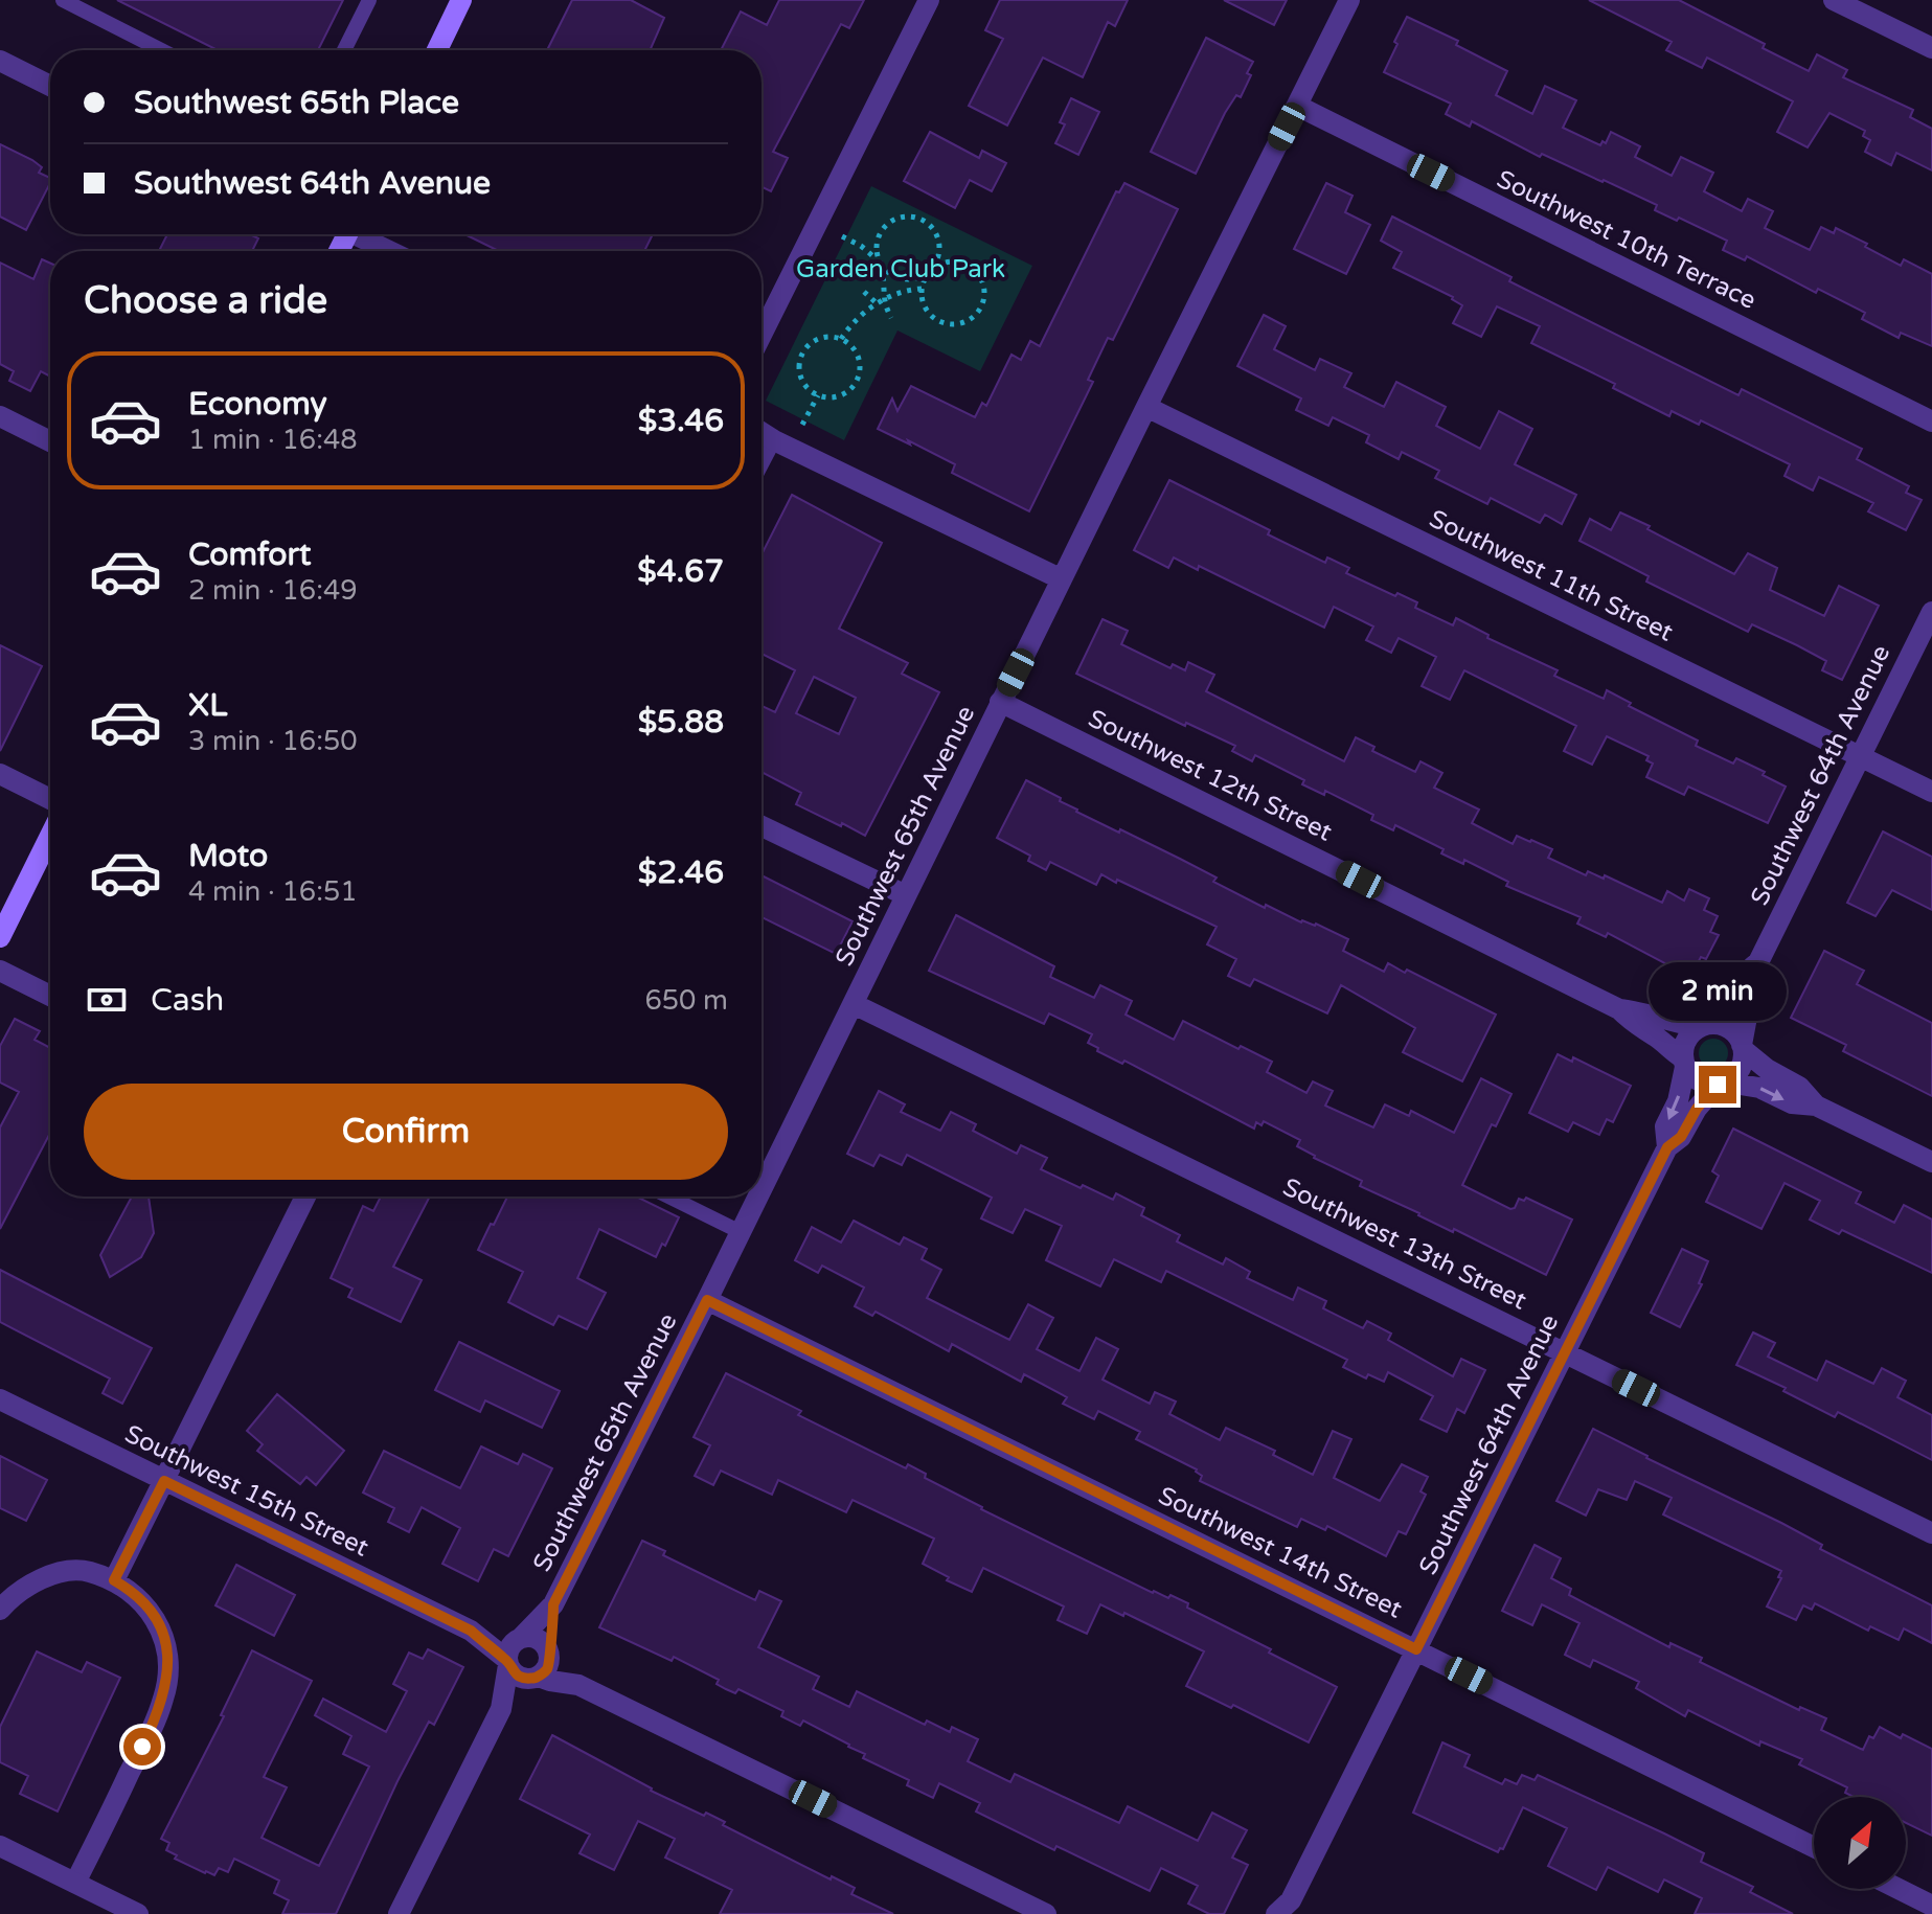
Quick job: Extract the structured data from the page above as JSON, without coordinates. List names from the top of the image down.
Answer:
{
  "streets": {
    "street": [
      "Southwest 10th Terrace",
      "Southwest 11th Street",
      "Southwest 12th Street",
      "Southwest 64th Avenue",
      "Southwest 65th Avenue",
      "Southwest 13th Street",
      "Southwest 15th Street",
      "Southwest 14th Street"
    ]
  },
  "crossings": [
    ["Southwest 10th Terrace", "Southwest 65th Avenue"],
    ["Southwest 11th Street", "Southwest 64th Avenue"],
    ["Southwest 11th Street", "Southwest 65th Avenue"],
    ["Southwest 12th Street", "Southwest 64th Avenue"],
    ["Southwest 12th Street", "Southwest 65th Avenue"],
    ["Southwest 64th Avenue", "Southwest 13th Street"],
    ["Southwest 64th Avenue", "Southwest 14th Street"],
    ["Southwest 65th Avenue", "Southwest 13th Street"],
    ["Southwest 65th Avenue", "Southwest 15th Street"],
    ["Southwest 65th Avenue", "Southwest 14th Street"]
  ],
  "parks": ["Garden Club Park"],
  "north": "top right",
  "page": {
    "banner": ["Southwest 65th Place", "Southwest 64th Avenue"],
    "heading": "Choose a ride",
    "list": [
      {
        "name": "Economy",
        "note": "1 min · 16:48",
        "value": "$3.46"
      },
      {
        "name": "Comfort",
        "note": "2 min · 16:49",
        "value": "$4.67"
      },
      {
        "name": "XL",
        "note": "3 min · 16:50",
        "value": "$5.88"
      },
      {
        "name": "Moto",
        "note": "4 min · 16:51",
        "value": "$2.46"
      }
    ],
    "pay": ["Cash", "650 m"],
    "bubble": "2 min",
    "buttons": "Confirm"
  }
}
